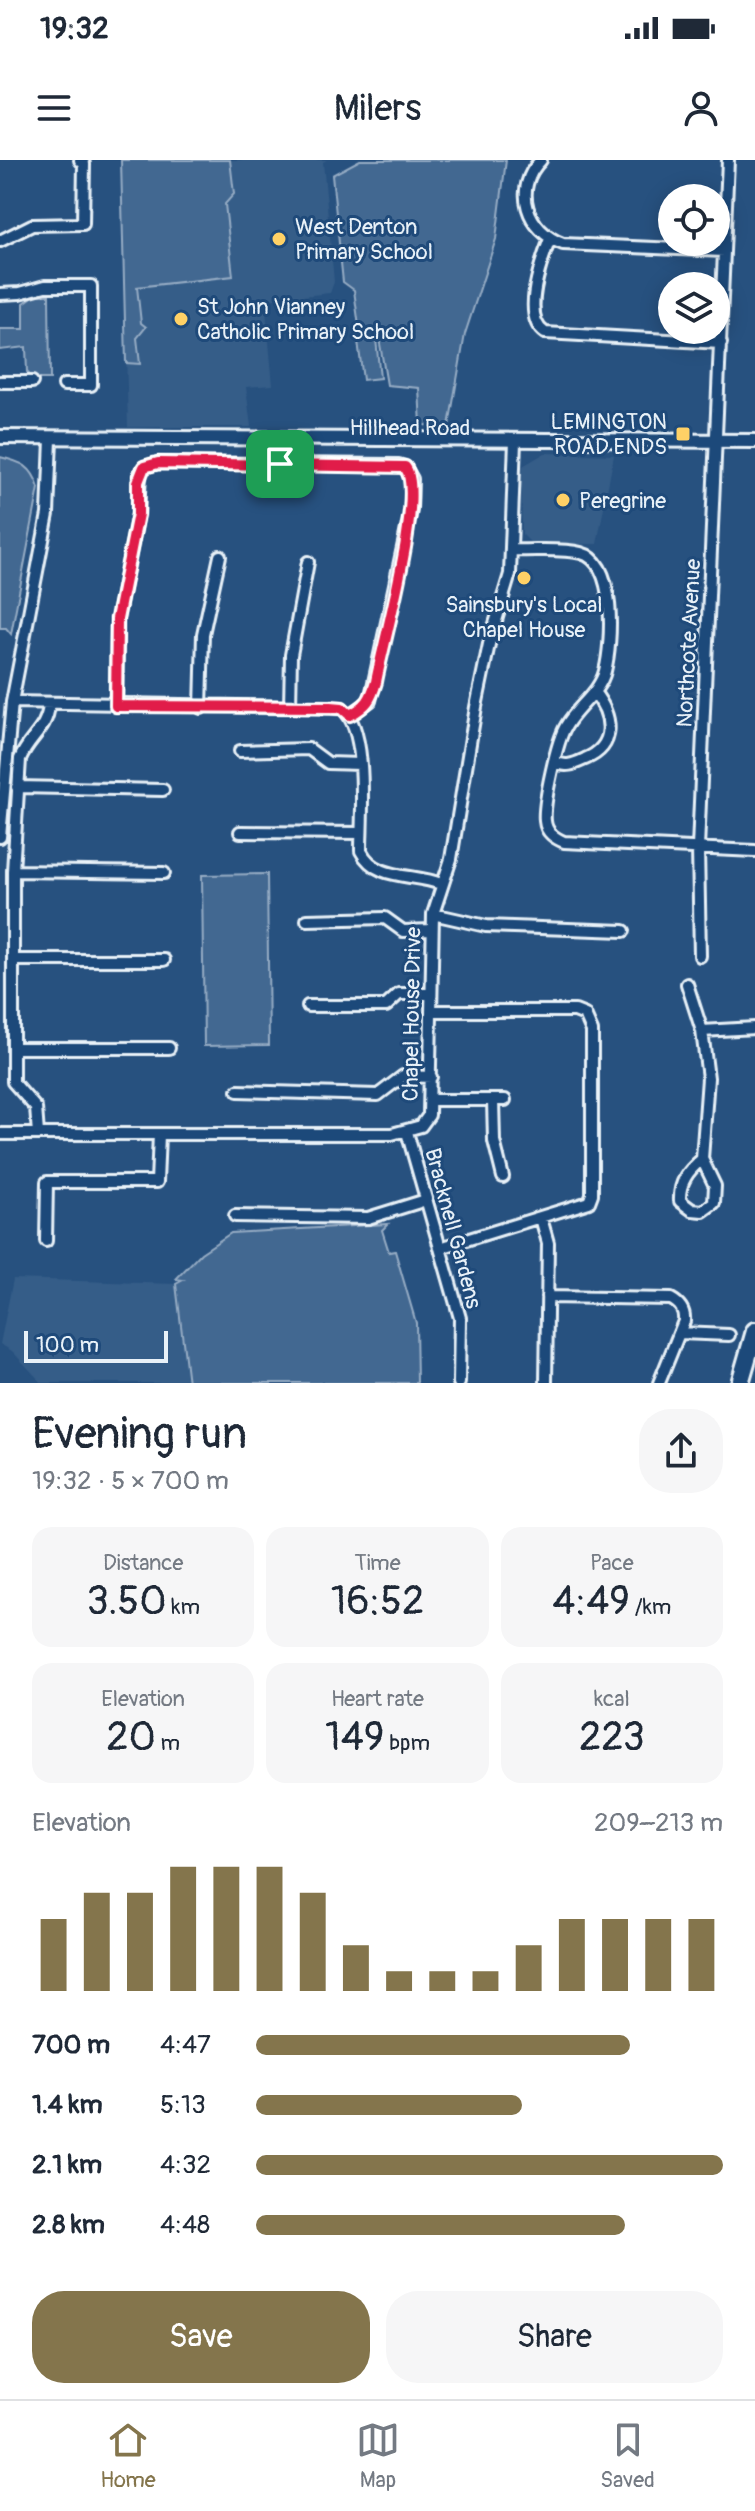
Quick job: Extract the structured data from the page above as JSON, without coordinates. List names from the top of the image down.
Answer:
{
  "streets": {
    "street": [
      "Hillhead Road",
      "Northcote Avenue",
      "Chapel House Drive",
      "Bracknell Gardens"
    ]
  },
  "crossings": [
    ["Hillhead Road", "Northcote Avenue"],
    ["Hillhead Road", "Chapel House Drive"],
    ["Chapel House Drive", "Bracknell Gardens"]
  ],
  "places": {
    "other": [
      "West Denton Primary School",
      "St John Vianney Catholic Primary School",
      "Peregrine",
      "Sainsbury's Local Chapel House"
    ],
    "transit": ["LEMINGTON ROAD ENDS"]
  },
  "scale_bar": "100 m",
  "page": {
    "status": "19:32",
    "header": "Milers",
    "scale": "100 m",
    "heading": ["Evening run", "19:32 · 5 × 700 m"],
    "stats": [
      ["Distance", "3.50 km"],
      ["Time", "16:52"],
      ["Pace", "4:49 /km"],
      ["Elevation", "20 m"],
      ["Heart rate", "149 bpm"],
      ["kcal", "223"]
    ],
    "chart": ["Elevation", "209–213 m"],
    "list": [
      {
        "name": "700 m",
        "note": "4:47"
      },
      {
        "name": "1.4 km",
        "note": "5:13"
      },
      {
        "name": "2.1 km",
        "note": "4:32"
      },
      {
        "name": "2.8 km",
        "note": "4:48"
      }
    ],
    "buttons": ["Save", "Share"],
    "tabs": ["Home", "Map", "Saved"]
  }
}
